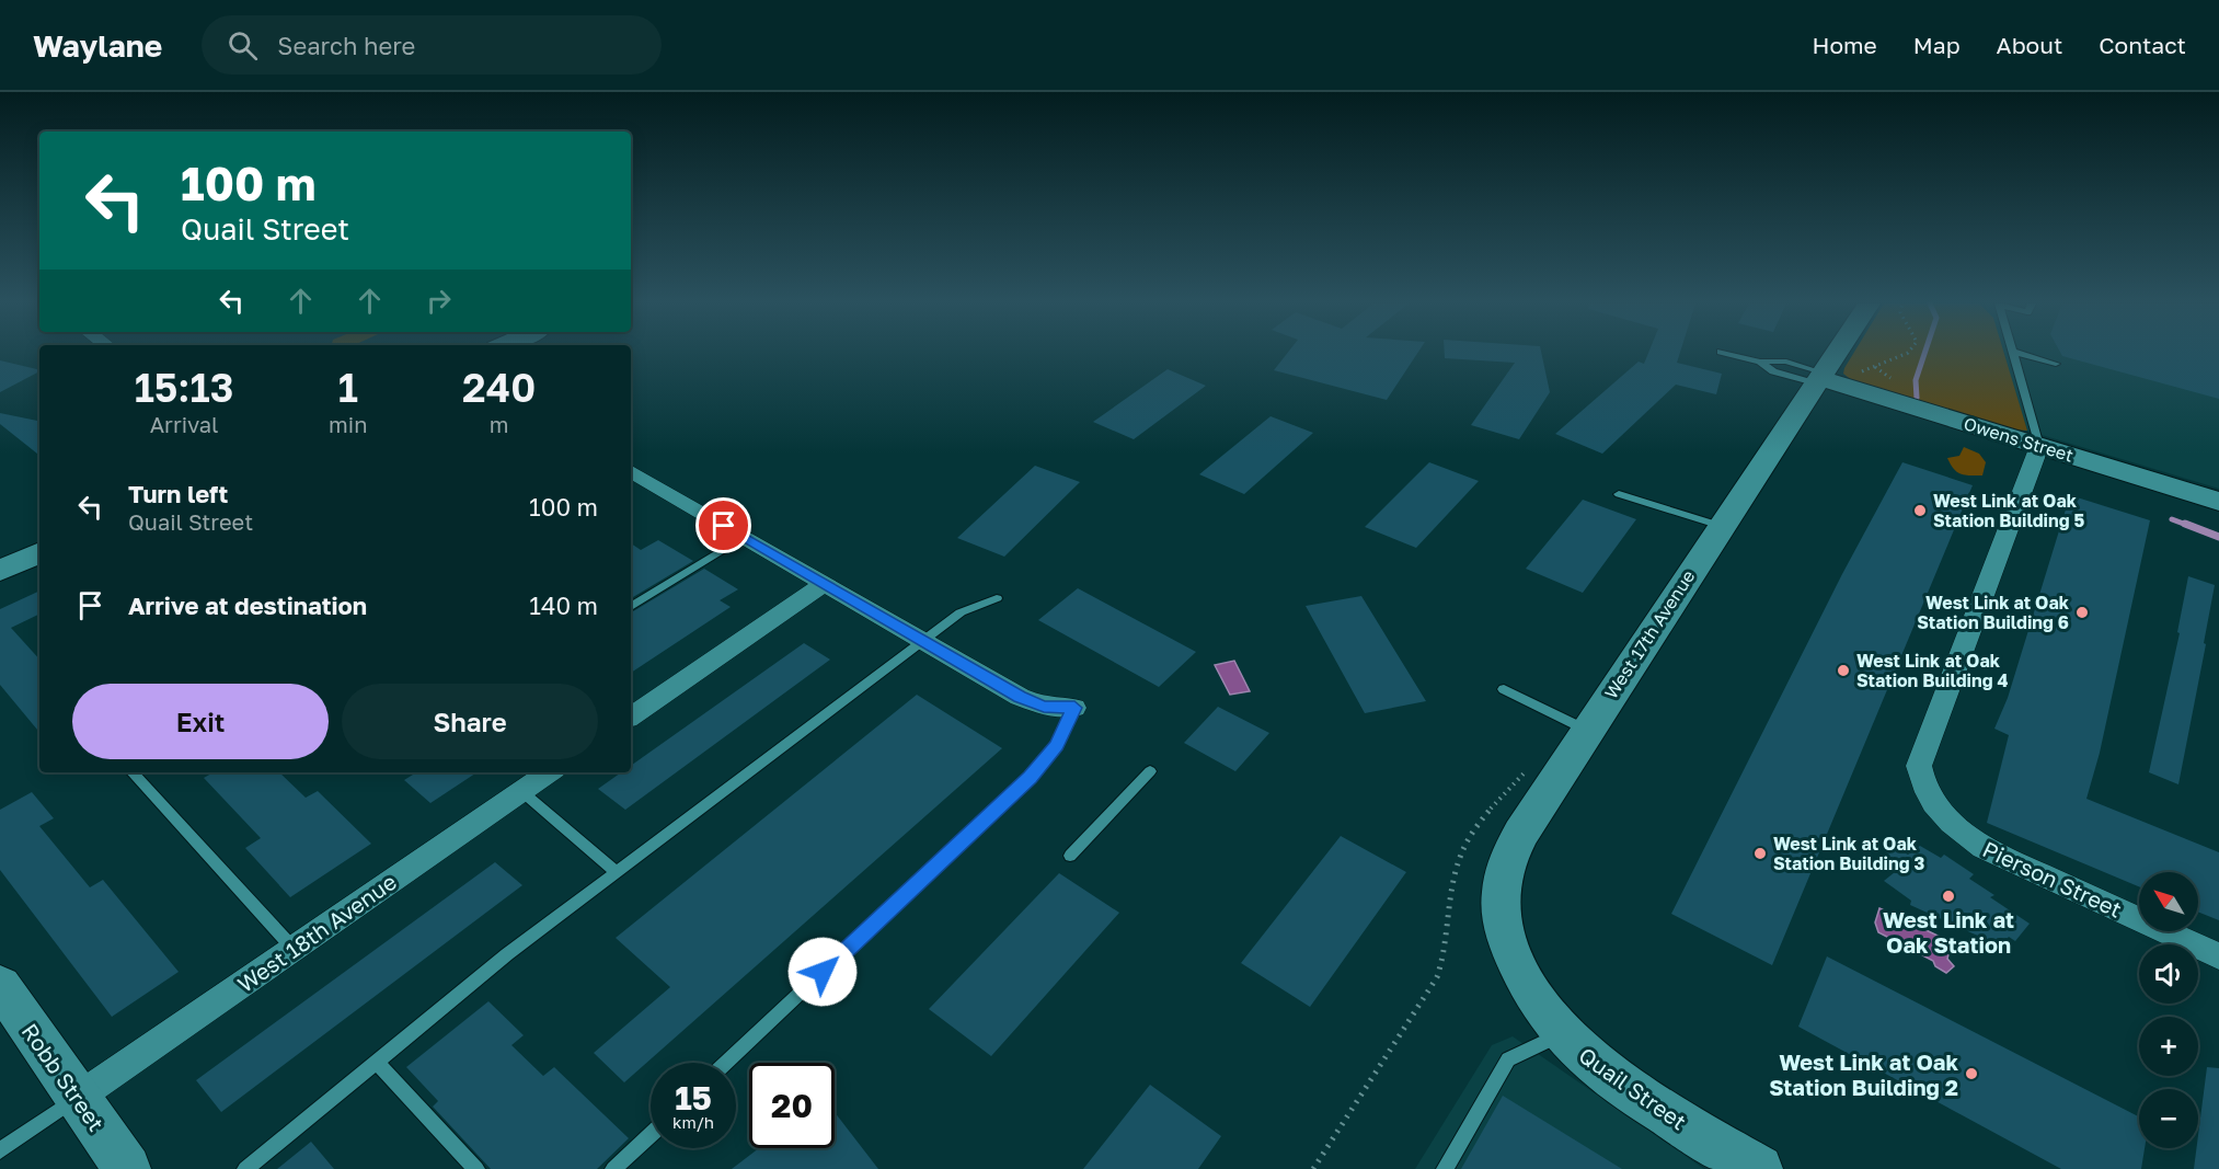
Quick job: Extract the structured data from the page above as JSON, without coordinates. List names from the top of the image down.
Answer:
{
  "streets": {
    "street": [
      "Owens Street",
      "West 17th Avenue",
      "Pierson Street",
      "West 18th Avenue",
      "Robb Street",
      "Quail Street"
    ]
  },
  "crossings": [
    ["Owens Street", "West 17th Avenue"],
    ["Owens Street", "Pierson Street"],
    ["West 17th Avenue", "Quail Street"],
    ["West 18th Avenue", "Robb Street"]
  ],
  "places": [
    "West Link at Oak Station Building 5",
    "West Link at Oak Station Building 6",
    "West Link at Oak Station Building 4",
    "West Link at Oak Station Building 3",
    "West Link at Oak Station",
    "West Link at Oak Station Building 2"
  ],
  "north": "top left",
  "page": {
    "header": "Waylane",
    "search": "Search here",
    "nav": [
      "Home",
      "Map",
      "About",
      "Contact"
    ],
    "turn": ["100 m", "Quail Street"],
    "eta": [
      "15:13",
      "Arrival",
      "1",
      "min",
      "240",
      "m"
    ],
    "list": [
      {
        "name": "Turn left",
        "note": "Quail Street",
        "value": "100 m"
      },
      {
        "name": "Arrive at destination",
        "value": "140 m"
      }
    ],
    "buttons": ["Exit", "Share"],
    "map_buttons": ["+", "−"],
    "speed": "15 km/h",
    "limit": "20"
  }
}
